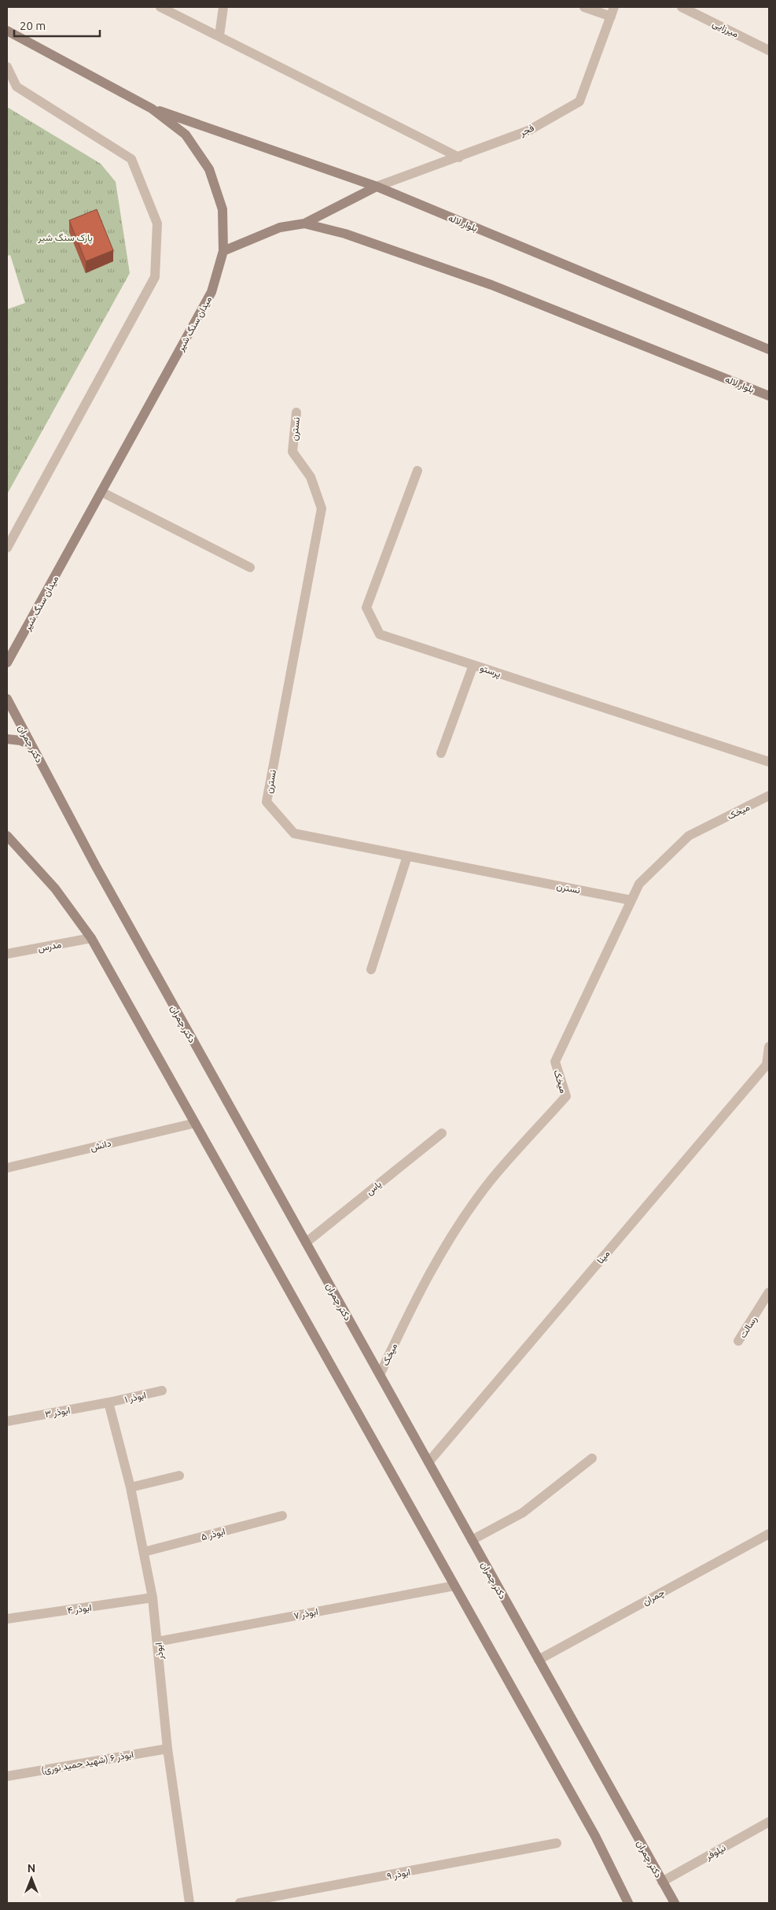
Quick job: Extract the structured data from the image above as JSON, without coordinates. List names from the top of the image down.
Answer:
{
  "streets": {
    "main road": ["بلوار لاله", "میدان سنگ شیر", "دکتر چمران"],
    "street": [
      "میرزایی",
      "فجر",
      "نسترن",
      "پرستو",
      "میخک",
      "مدرس",
      "دانش",
      "یاس",
      "مینا",
      "رسالت",
      "ابوذر ۱",
      "ابوذر ۳",
      "ابوذر ۵",
      "چمران",
      "ابوذر ۴",
      "ابوذر ۷",
      "ابوذر",
      "ابوذر ۶ (شهید حمید نوری)",
      "نیلوفر",
      "ابوذر ۹"
    ]
  },
  "crossings": [
    ["فجر", "بلوار لاله"],
    ["بلوار لاله", "میدان سنگ شیر"],
    ["نسترن", "میخک"],
    ["دکتر چمران", "میخک"],
    ["دکتر چمران", "یاس"],
    ["دکتر چمران", "مینا"],
    ["دکتر چمران", "چمران"],
    ["دکتر چمران", "نیلوفر"],
    ["ابوذر ۱", "ابوذر ۳"],
    ["ابوذر ۱", "ابوذر"],
    ["ابوذر ۳", "ابوذر"],
    ["ابوذر ۵", "ابوذر"],
    ["ابوذر ۴", "ابوذر"],
    ["ابوذر ۷", "ابوذر"],
    ["ابوذر", "ابوذر ۶ (شهید حمید نوری)"]
  ],
  "parks": ["پارک سنگ شیر"],
  "scale_bar": "20 m",
  "north": "top"
}
